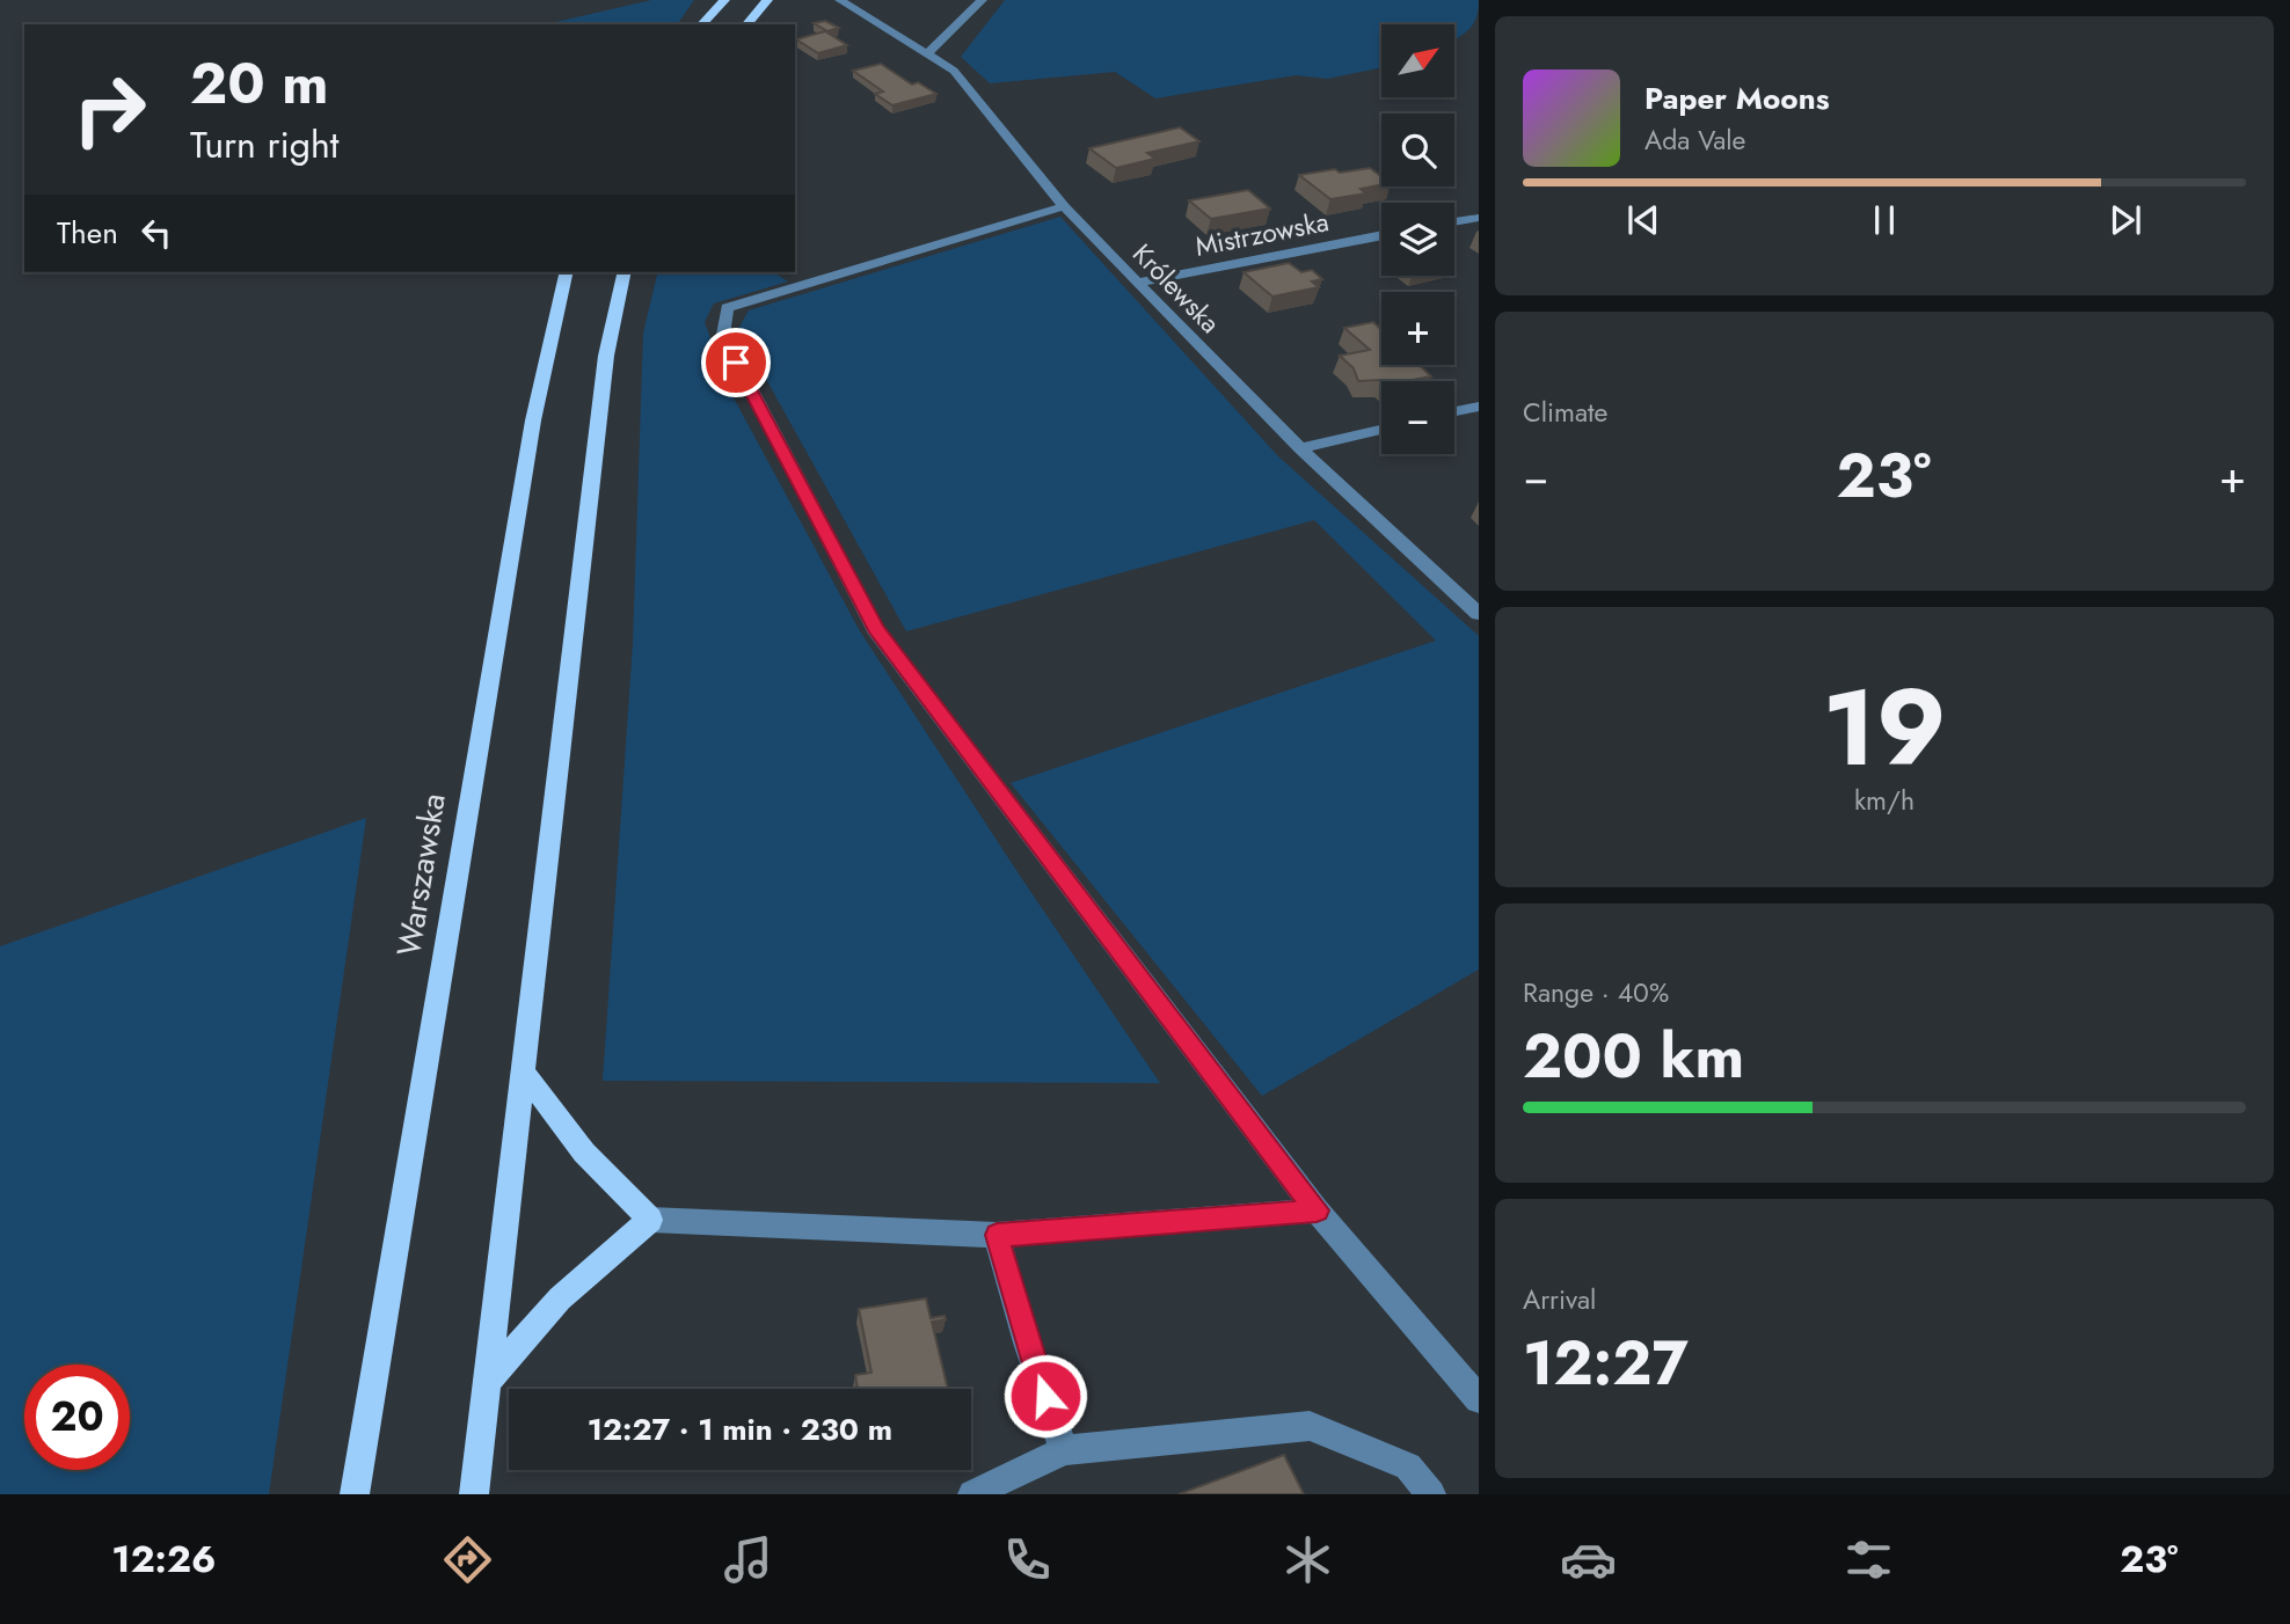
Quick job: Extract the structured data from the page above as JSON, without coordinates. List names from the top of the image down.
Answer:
{
  "streets": {
    "main road": ["Warszawska"],
    "street": ["Mistrzowska", "Królewska"]
  },
  "crossings": [
    ["Mistrzowska", "Królewska"]
  ],
  "north": "top right",
  "page": {
    "map_buttons": ["+", "−"],
    "turn": ["20 m", "Turn right"],
    "song": ["Paper Moons", "Ada Vale"],
    "then": "Then",
    "tile": [
      "Climate",
      ["19", "km/h"],
      ["Range · 40%", "200 km"],
      ["Arrival", "12:27"]
    ],
    "heat": ["−", "23°", "+"],
    "limit": "20",
    "trip": "12:27 · 1 min · 230 m",
    "tabs": ["12:26", "23°"]
  }
}
